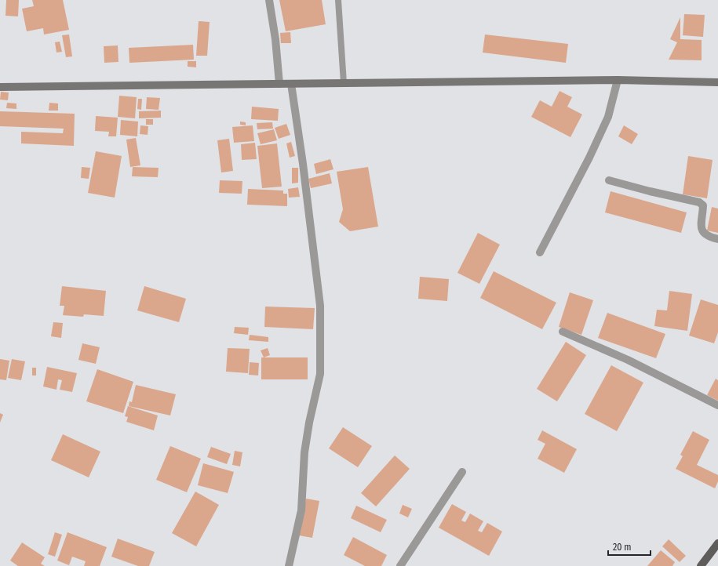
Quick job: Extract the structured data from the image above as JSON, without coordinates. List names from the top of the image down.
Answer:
{
  "scale_bar": "20 m"
}
